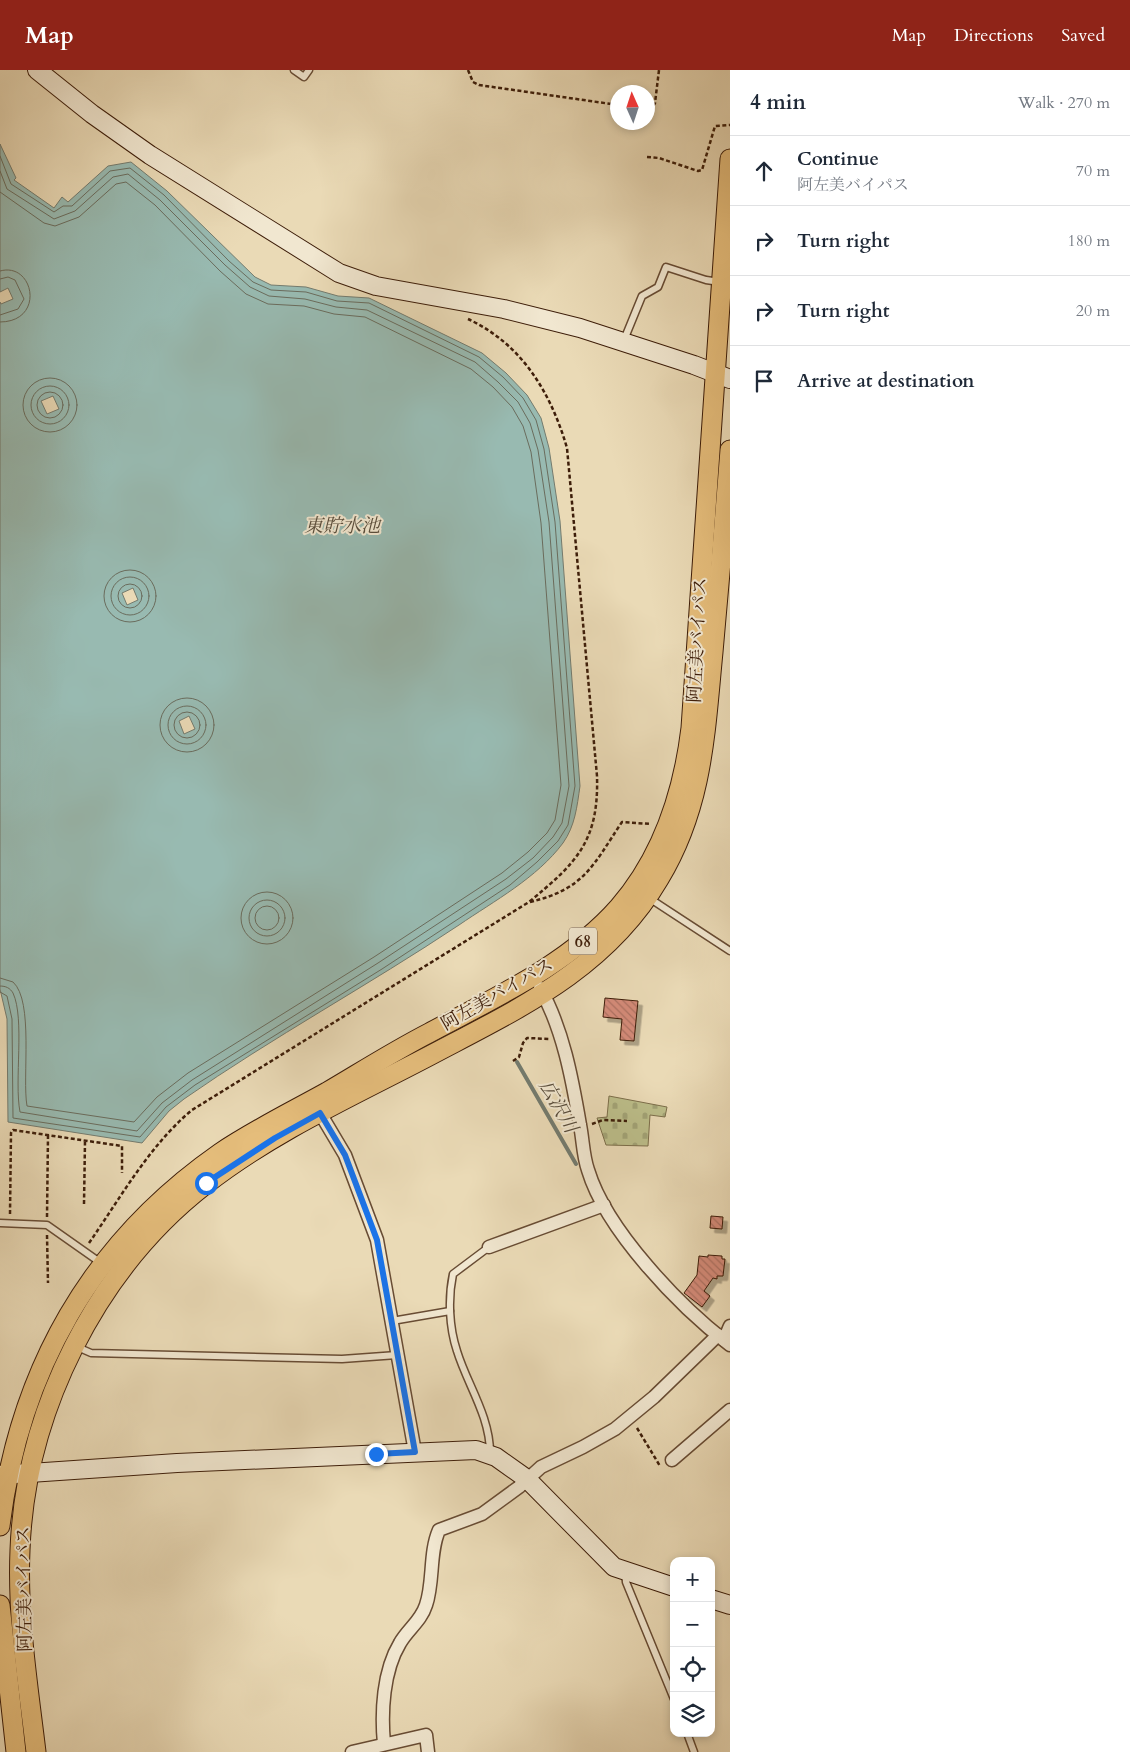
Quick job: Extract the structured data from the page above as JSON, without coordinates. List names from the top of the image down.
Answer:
{
  "streets": {
    "main road": ["阿左美バイパス", "68"]
  },
  "water": ["東貯水池", "広沢川"],
  "north": "top",
  "page": {
    "header": "Map",
    "nav": ["Map", "Directions", "Saved"],
    "heading": ["4 min", "Walk · 270 m"],
    "list": [
      ["Continue", "阿左美バイパス", "70 m"],
      ["Turn right", "180 m"],
      ["Turn right", "20 m"],
      "Arrive at destination"
    ],
    "map_buttons": ["+", "−"]
  }
}
